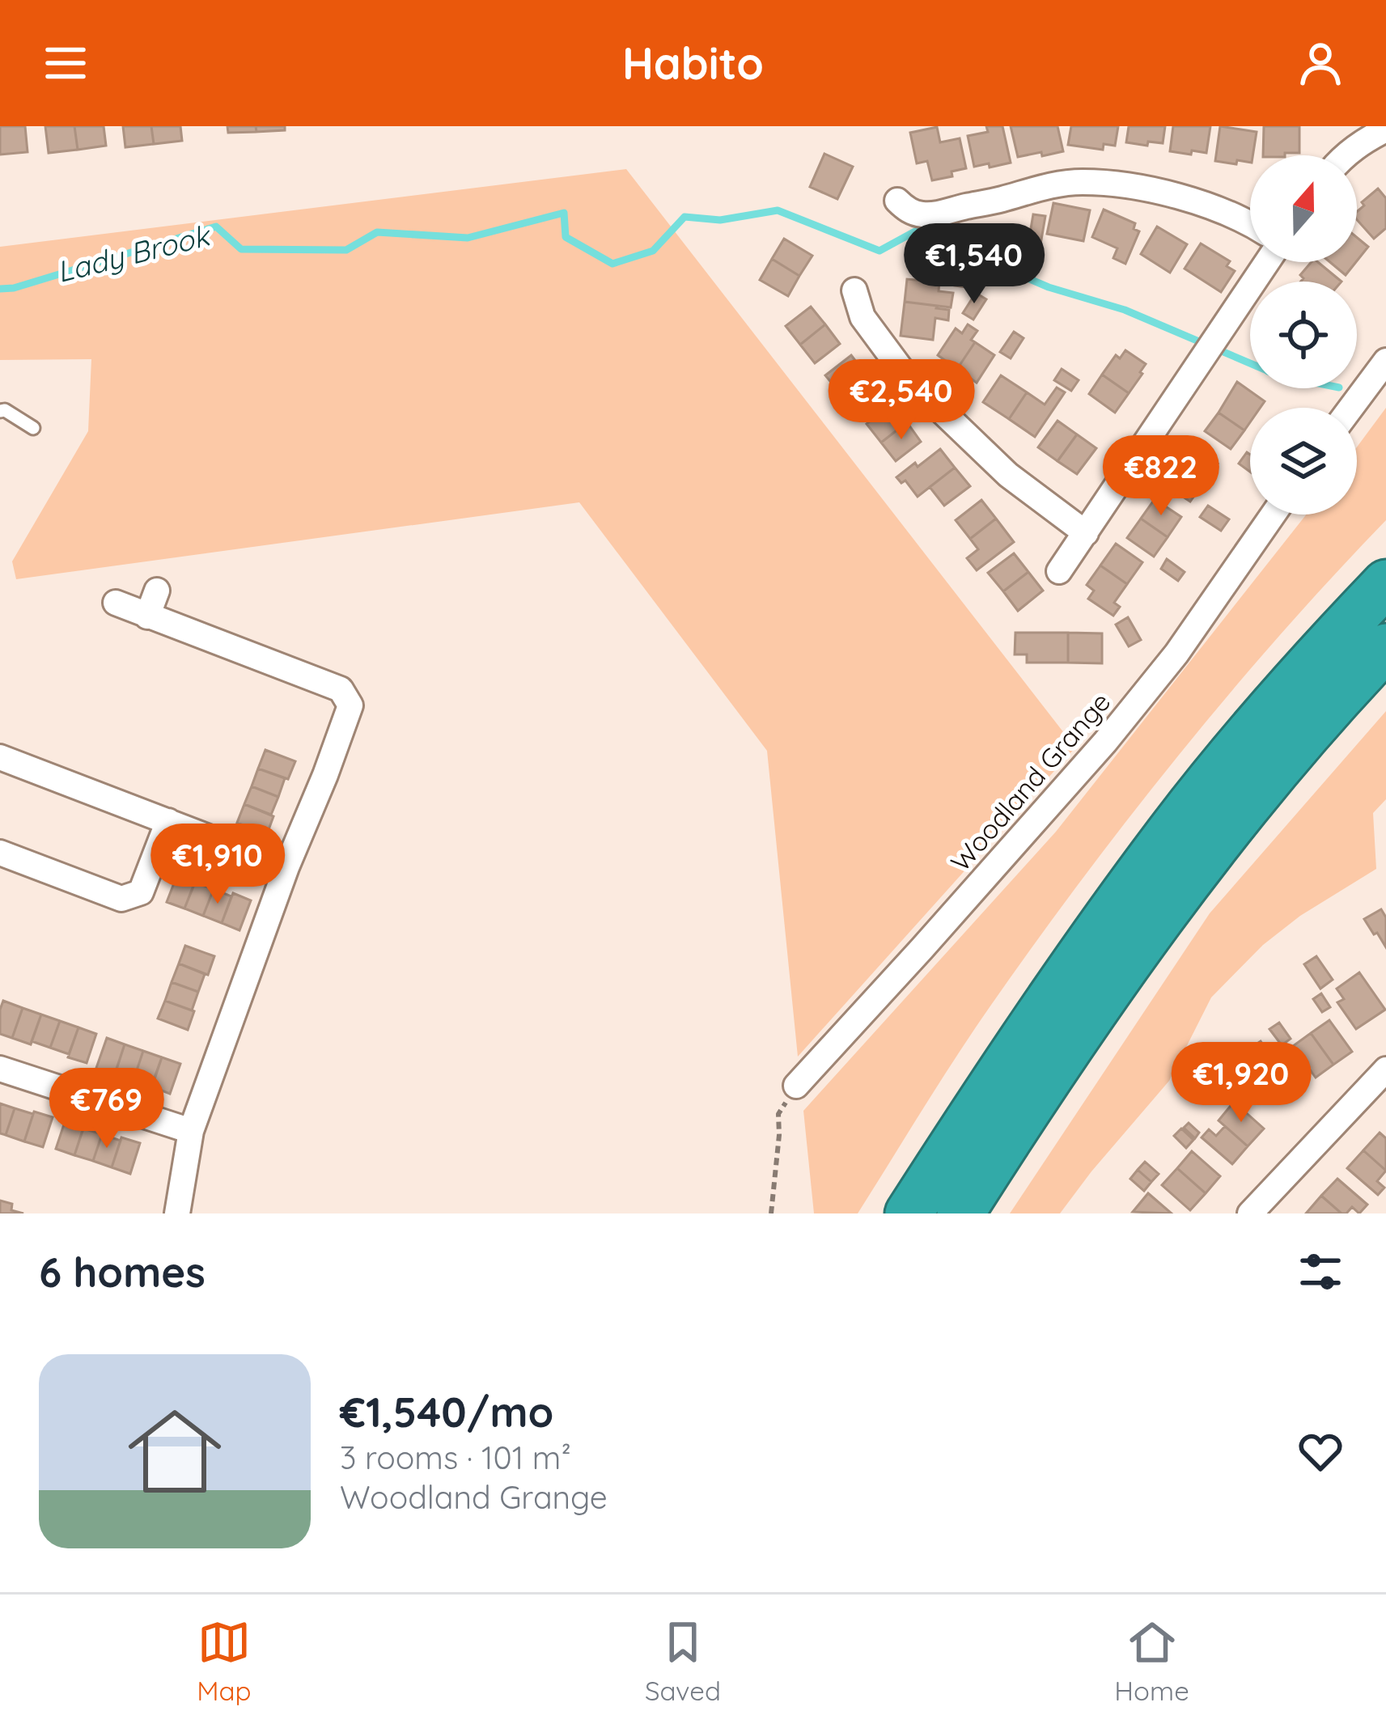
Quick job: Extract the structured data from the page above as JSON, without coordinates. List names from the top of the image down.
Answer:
{
  "streets": {
    "street": ["Woodland Grange"]
  },
  "water": ["Lady Brook"],
  "north": "top",
  "page": {
    "header": "Habito",
    "price": [
      "€1,540",
      "€2,540",
      "€822",
      "€1,910",
      "€1,920",
      "€769"
    ],
    "heading": "6 homes",
    "list": [
      {
        "name": "€1,540/mo",
        "note": "3 rooms · 101 m² · Woodland Grange"
      }
    ],
    "tabs": ["Map", "Saved", "Home"]
  }
}
